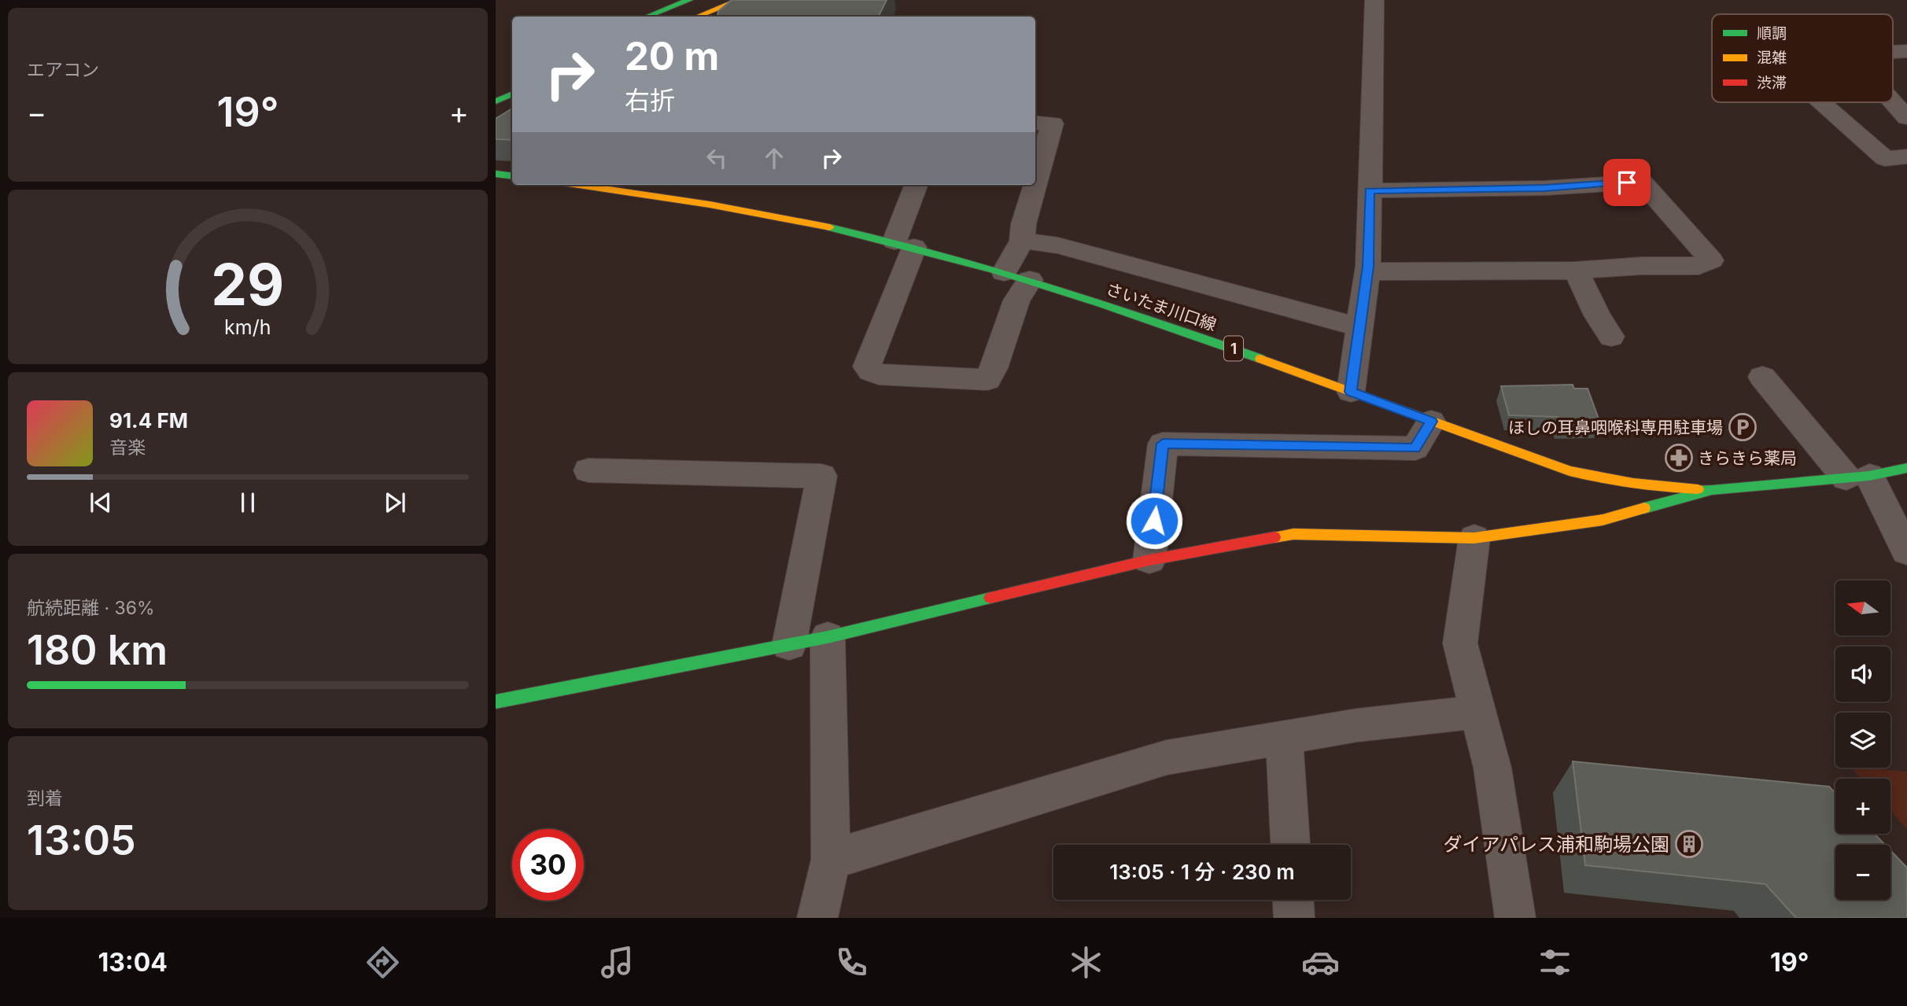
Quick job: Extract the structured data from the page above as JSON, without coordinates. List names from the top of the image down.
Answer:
{
  "streets": {
    "main road": ["さいたま川口線", "1"]
  },
  "places": {
    "parking": ["ほしの耳鼻咽喉科専用駐車場"],
    "pharmacy": ["きらきら薬局"],
    "building": ["ダイアパレス浦和駒場公園"]
  },
  "legend": ["順調", "混雑", "渋滞"],
  "north": "left",
  "page": {
    "tile": [
      "エアコン",
      ["航続距離 · 36%", "180 km"],
      ["到着", "13:05"]
    ],
    "turn": ["20 m", "右折"],
    "heat": ["−", "19°", "+"],
    "song": ["91.4 FM", "音楽"],
    "map_buttons": ["+", "−"],
    "limit": "30",
    "trip": "13:05 · 1 分 · 230 m",
    "tabs": ["13:04", "19°"],
    "gauge": ["29", "km/h"]
  }
}
